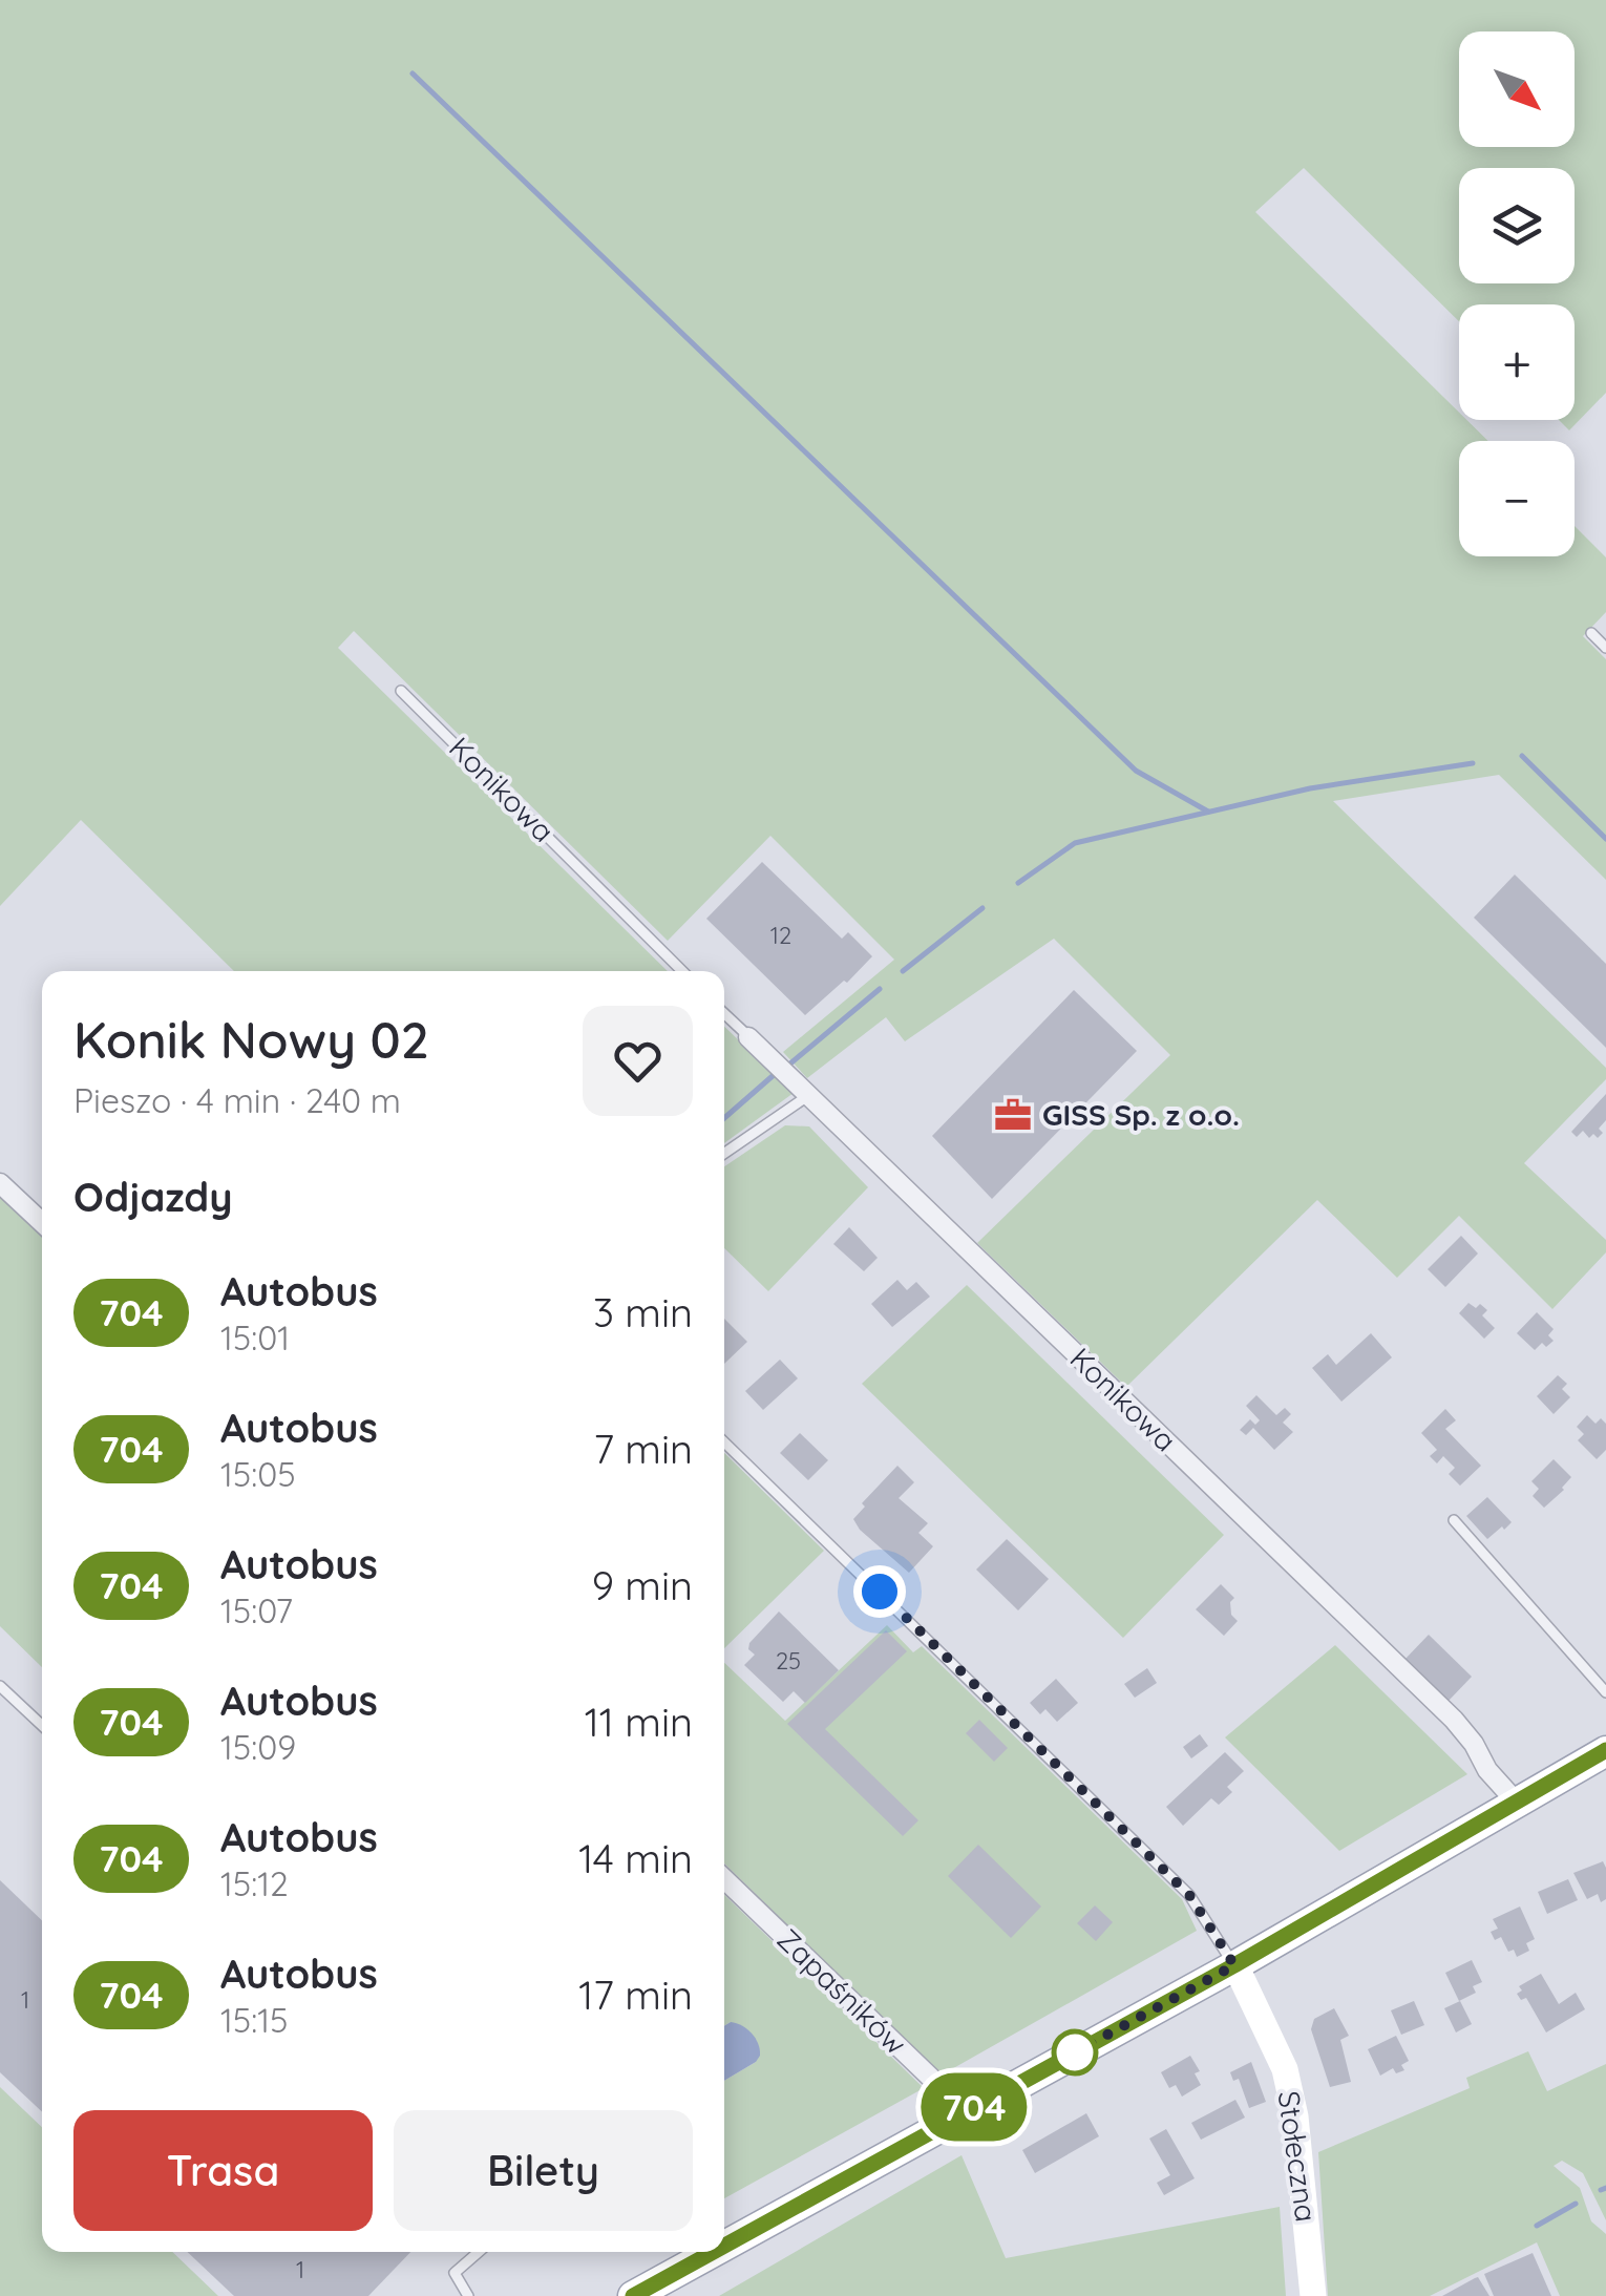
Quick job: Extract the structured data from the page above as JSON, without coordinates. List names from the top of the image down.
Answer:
{
  "streets": {
    "street": ["Konikowa", "Zapaśników", "Stołeczna"]
  },
  "places": {
    "office": ["GISS Sp. z o.o."]
  },
  "lines": ["bus line 704"],
  "house_numbers": [
    "12",
    "25",
    "1",
    "1"
  ],
  "north": "bottom right",
  "page": {
    "on_map": "704",
    "map_buttons": ["+", "−"],
    "heading": [
      ["Konik Nowy 02", "Pieszo · 4 min · 240 m"],
      "Odjazdy"
    ],
    "list": [
      {
        "mark": "704",
        "name": "Autobus",
        "note": "15:01",
        "value": "3 min"
      },
      {
        "mark": "704",
        "name": "Autobus",
        "note": "15:05",
        "value": "7 min"
      },
      {
        "mark": "704",
        "name": "Autobus",
        "note": "15:07",
        "value": "9 min"
      },
      {
        "mark": "704",
        "name": "Autobus",
        "note": "15:09",
        "value": "11 min"
      },
      {
        "mark": "704",
        "name": "Autobus",
        "note": "15:12",
        "value": "14 min"
      },
      {
        "mark": "704",
        "name": "Autobus",
        "note": "15:15",
        "value": "17 min"
      }
    ],
    "buttons": ["Trasa", "Bilety"]
  }
}
